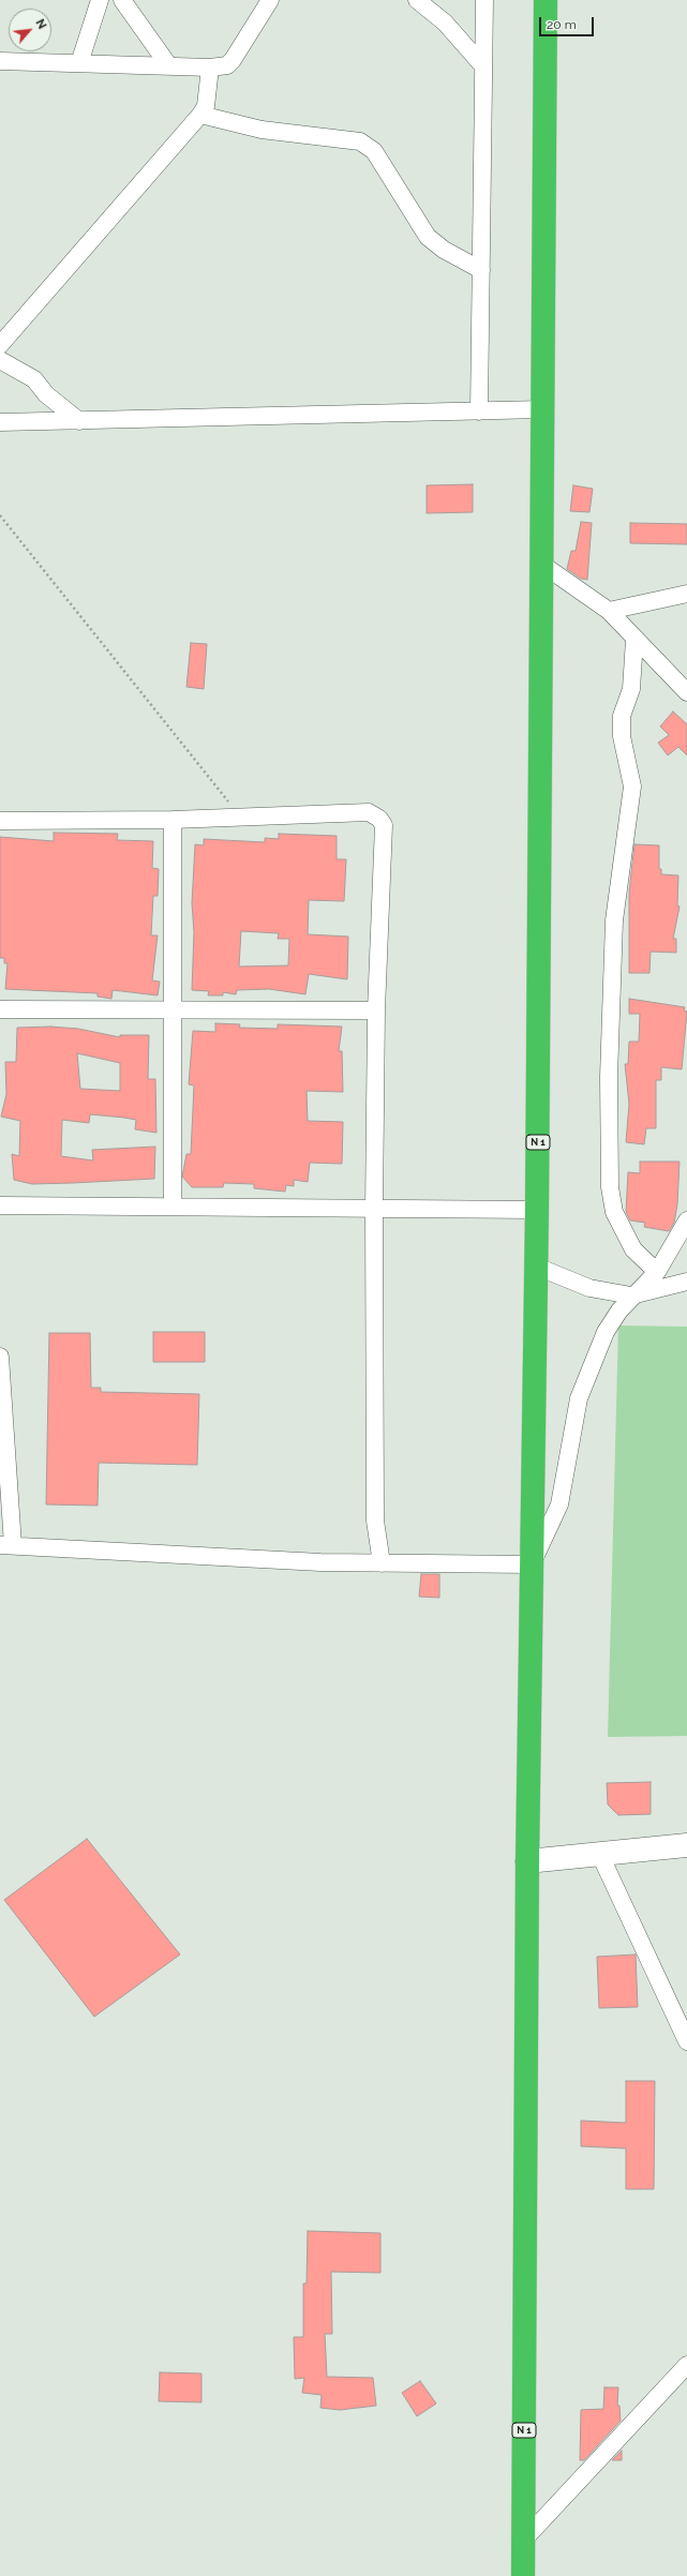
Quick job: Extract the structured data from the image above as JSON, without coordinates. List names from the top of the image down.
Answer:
{
  "streets": {
    "highway": ["N 1"]
  },
  "scale_bar": "20 m",
  "north": "top right"
}
